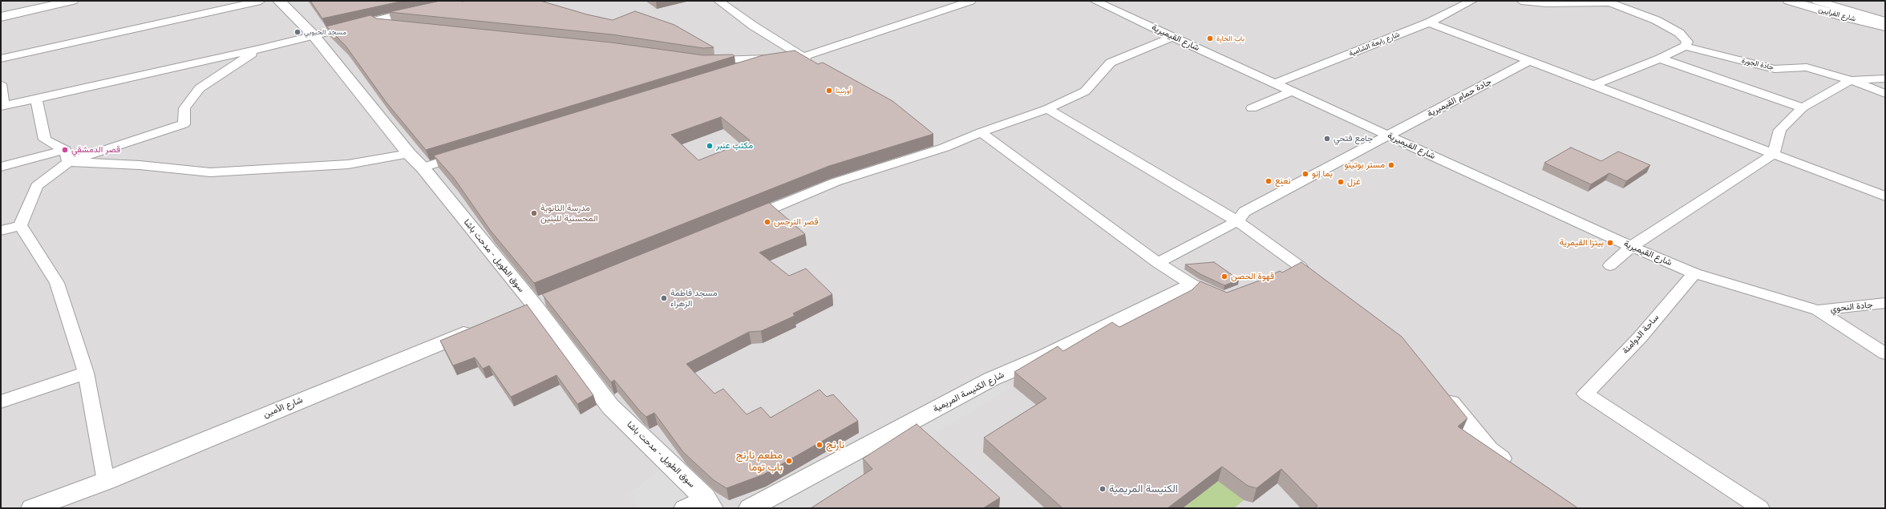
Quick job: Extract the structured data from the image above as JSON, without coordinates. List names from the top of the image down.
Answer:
{
  "streets": {
    "street": [
      "شارع الفرايين",
      "شارع القيميرية",
      "شارع رابعة الشامية",
      "جادة الجورة",
      "جادة حمام القيميرية",
      "سوق الطويل - مدحت باشا",
      "جادة النحوي",
      "ساحة الدوامنة",
      "شارع الكنيسة المريمية",
      "شارع الأمين"
    ]
  },
  "crossings": [
    ["شارع القيميرية", "شارع رابعة الشامية"],
    ["شارع القيميرية", "جادة حمام القيميرية"],
    ["شارع القيميرية", "ساحة الدوامنة"]
  ],
  "places": [
    "مسجد الحبوبي",
    "باب الحارة",
    "أورنينا",
    "جامع فتحي",
    "مكتب عنبر",
    "قصر الدمشقي",
    "مستر بوتيتو",
    "بما إنو",
    "نعنع",
    "غزل",
    "مدرسة الثانوية المحسنية للبنين",
    "قصر النرجس",
    "بيتزا القيمرية",
    "قهوة الحصن",
    "مسجد فاطمة الزهراء",
    "نارنج",
    "مطعم نارنج باب توما",
    "الكنيسة المريمية"
  ]
}
